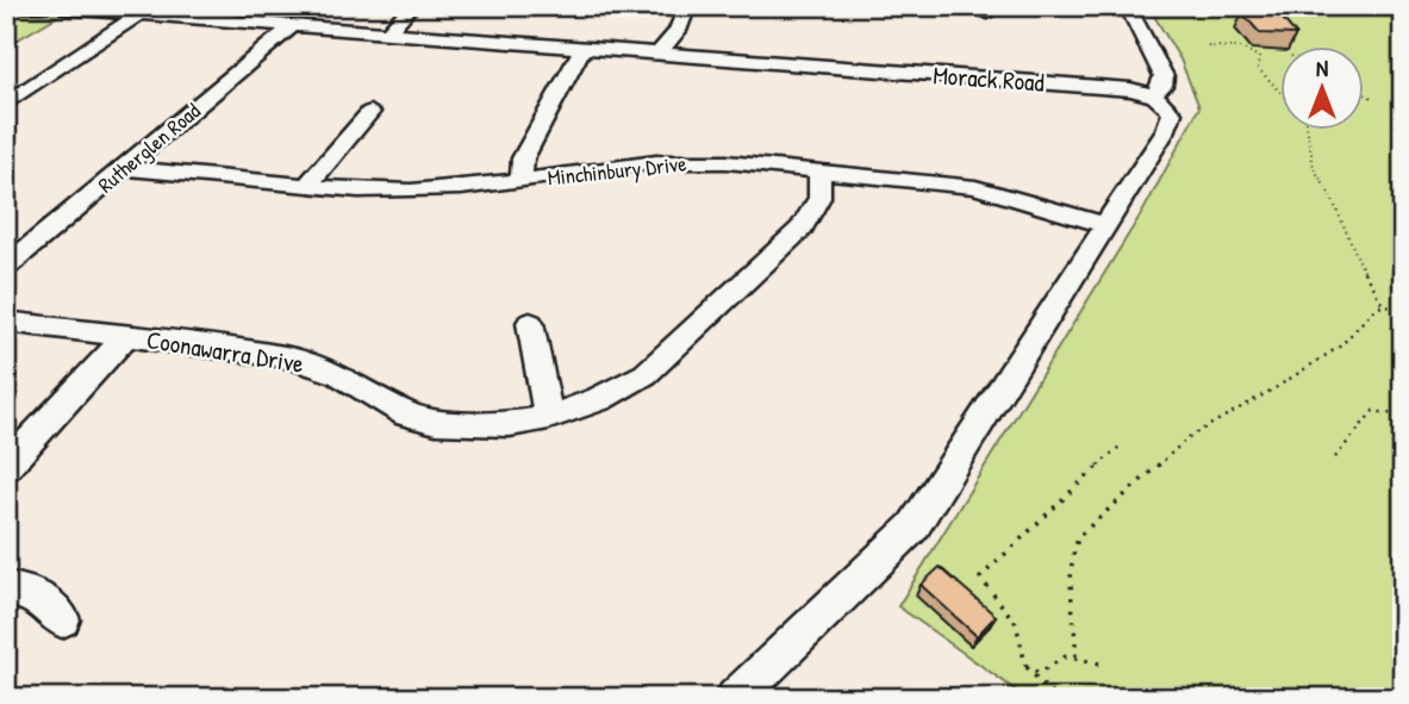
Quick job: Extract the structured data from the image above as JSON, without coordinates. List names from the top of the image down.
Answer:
{
  "streets": {
    "street": [
      "Morack Road",
      "Rutherglen Road",
      "Minchinbury Drive",
      "Coonawarra Drive"
    ]
  },
  "crossings": [
    ["Morack Road", "Rutherglen Road"],
    ["Rutherglen Road", "Minchinbury Drive"],
    ["Minchinbury Drive", "Coonawarra Drive"]
  ],
  "north": "top"
}
